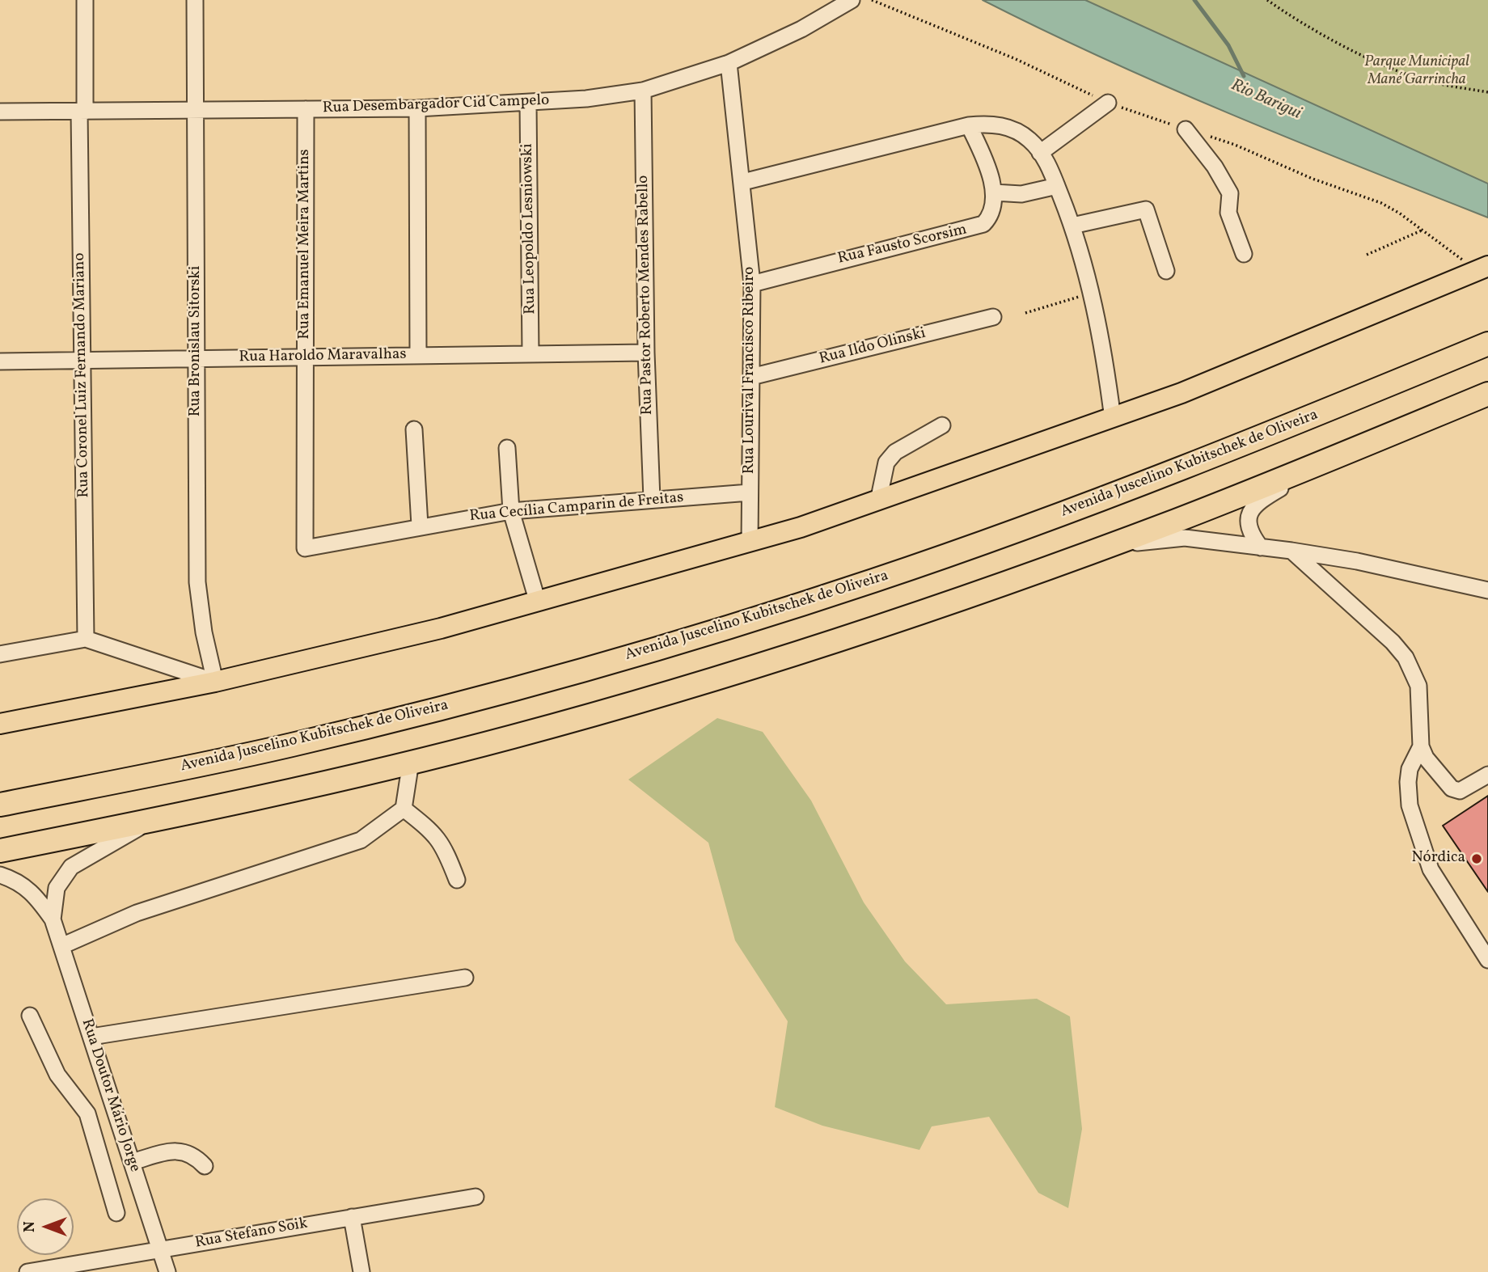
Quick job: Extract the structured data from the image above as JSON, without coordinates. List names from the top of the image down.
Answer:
{
  "streets": {
    "highway": ["Avenida Juscelino Kubitschek de Oliveira"],
    "street": [
      "Rua Desembargador Cid Campelo",
      "Rua Leopoldo Lesniowski",
      "Rua Emanuel Meira Martins",
      "Rua Fausto Scorsim",
      "Rua Pastor Roberto Mendes Rabello",
      "Rua Bronislau Sitorski",
      "Rua Ildo Olinski",
      "Rua Haroldo Maravalhas",
      "Rua Lourival Francisco Ribeiro",
      "Rua Coronel Luiz Fernando Mariano",
      "Rua Cecília Camparin de Freitas",
      "Rua Doutor Mário Jorge",
      "Rua Stefano Soik"
    ]
  },
  "crossings": [
    ["Rua Desembargador Cid Campelo", "Rua Leopoldo Lesniowski"],
    ["Rua Desembargador Cid Campelo", "Rua Emanuel Meira Martins"],
    ["Rua Desembargador Cid Campelo", "Rua Pastor Roberto Mendes Rabello"],
    ["Rua Desembargador Cid Campelo", "Rua Bronislau Sitorski"],
    ["Rua Desembargador Cid Campelo", "Rua Lourival Francisco Ribeiro"],
    ["Rua Desembargador Cid Campelo", "Rua Coronel Luiz Fernando Mariano"],
    ["Rua Leopoldo Lesniowski", "Rua Haroldo Maravalhas"],
    ["Rua Emanuel Meira Martins", "Rua Haroldo Maravalhas"],
    ["Rua Emanuel Meira Martins", "Rua Cecília Camparin de Freitas"],
    ["Rua Fausto Scorsim", "Rua Lourival Francisco Ribeiro"],
    ["Rua Pastor Roberto Mendes Rabello", "Rua Haroldo Maravalhas"],
    ["Rua Pastor Roberto Mendes Rabello", "Rua Cecília Camparin de Freitas"],
    ["Rua Bronislau Sitorski", "Rua Haroldo Maravalhas"],
    ["Rua Ildo Olinski", "Rua Lourival Francisco Ribeiro"],
    ["Rua Haroldo Maravalhas", "Rua Coronel Luiz Fernando Mariano"],
    ["Rua Lourival Francisco Ribeiro", "Rua Cecília Camparin de Freitas"],
    ["Rua Doutor Mário Jorge", "Rua Stefano Soik"]
  ],
  "water": ["Rio Barigui"],
  "parks": ["Parque Municipal Mané Garrincha"],
  "places": ["Nórdica"],
  "north": "left"
}
